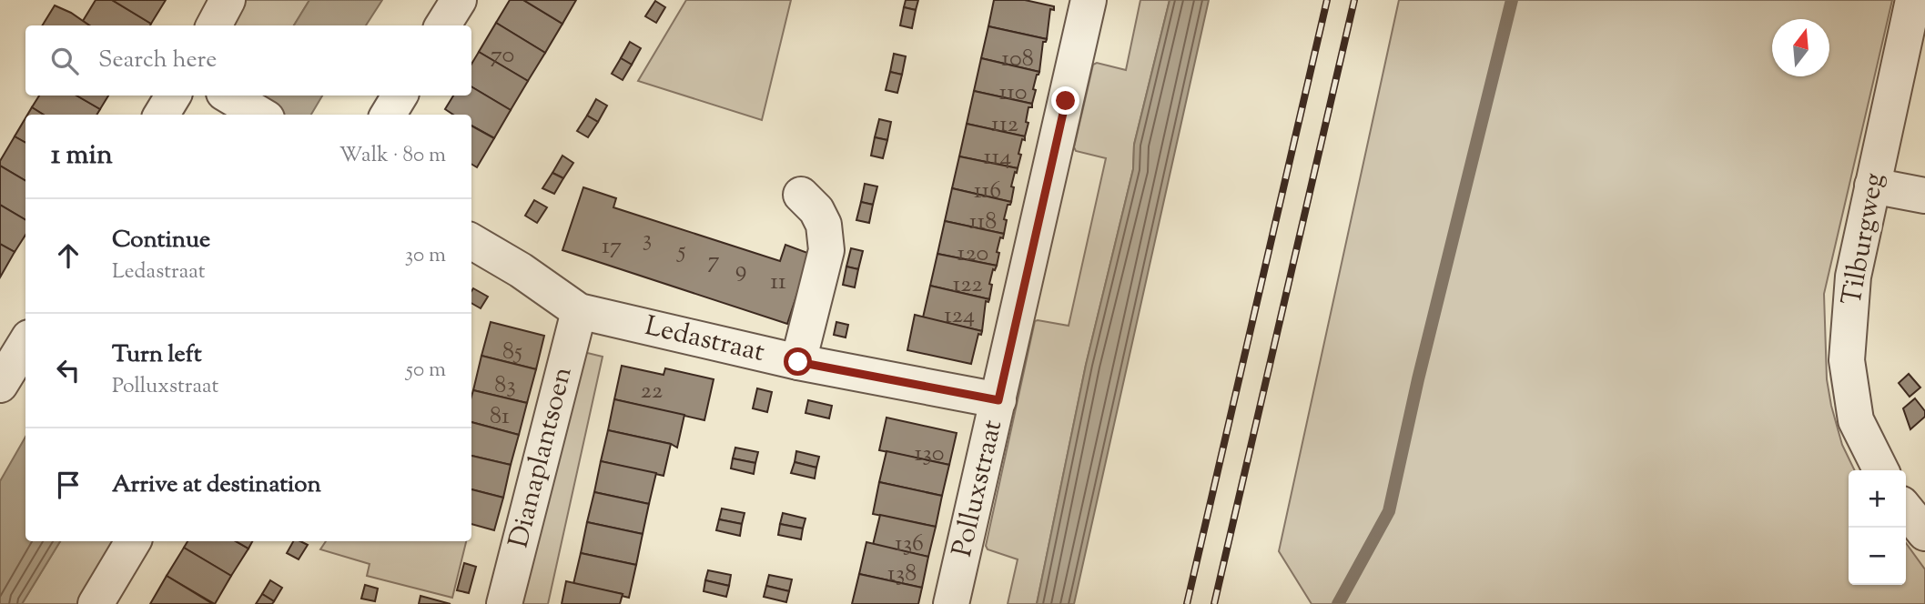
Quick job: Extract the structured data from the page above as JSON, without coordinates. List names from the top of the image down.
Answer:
{
  "streets": {
    "street": [
      "Tilburgweg",
      "Ledastraat",
      "Dianaplantsoen",
      "Polluxstraat"
    ]
  },
  "crossings": [
    ["Ledastraat", "Dianaplantsoen"],
    ["Ledastraat", "Polluxstraat"]
  ],
  "house_numbers": [
    "70",
    "108",
    "110",
    "112",
    "114",
    "116",
    "118",
    "3",
    "17",
    "5",
    "120",
    "7",
    "9",
    "11",
    "122",
    "124",
    "85",
    "83",
    "22",
    "81",
    "130",
    "136",
    "138"
  ],
  "north": "top",
  "page": {
    "search": "Search here",
    "heading": ["1 min", "Walk · 80 m"],
    "list": [
      ["Continue", "Ledastraat", "30 m"],
      ["Turn left", "Polluxstraat", "50 m"],
      "Arrive at destination"
    ],
    "map_buttons": ["+", "−"]
  }
}
